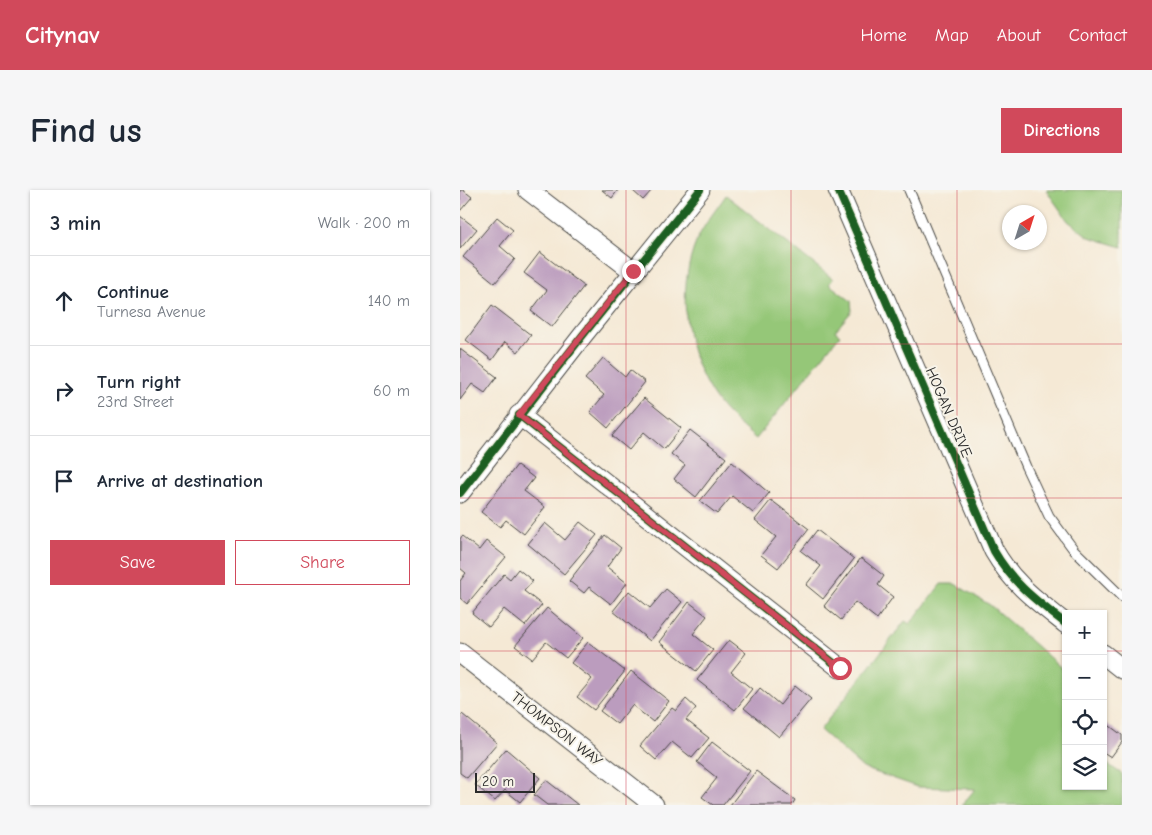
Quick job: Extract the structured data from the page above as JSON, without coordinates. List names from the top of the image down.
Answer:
{
  "streets": {
    "street": ["HOGAN DRIVE", "THOMPSON WAY"]
  },
  "scale_bar": "20 m",
  "north": "top right",
  "page": {
    "header": "Citynav",
    "nav": [
      "Home",
      "Map",
      "About",
      "Contact"
    ],
    "buttons": [
      "Directions",
      ["Save", "Share"]
    ],
    "title": "Find us",
    "heading": ["3 min", "Walk · 200 m"],
    "list": [
      ["Continue", "Turnesa Avenue", "140 m"],
      ["Turn right", "23rd Street", "60 m"],
      "Arrive at destination"
    ],
    "map_buttons": ["+", "−"],
    "scale": "20 m"
  }
}
